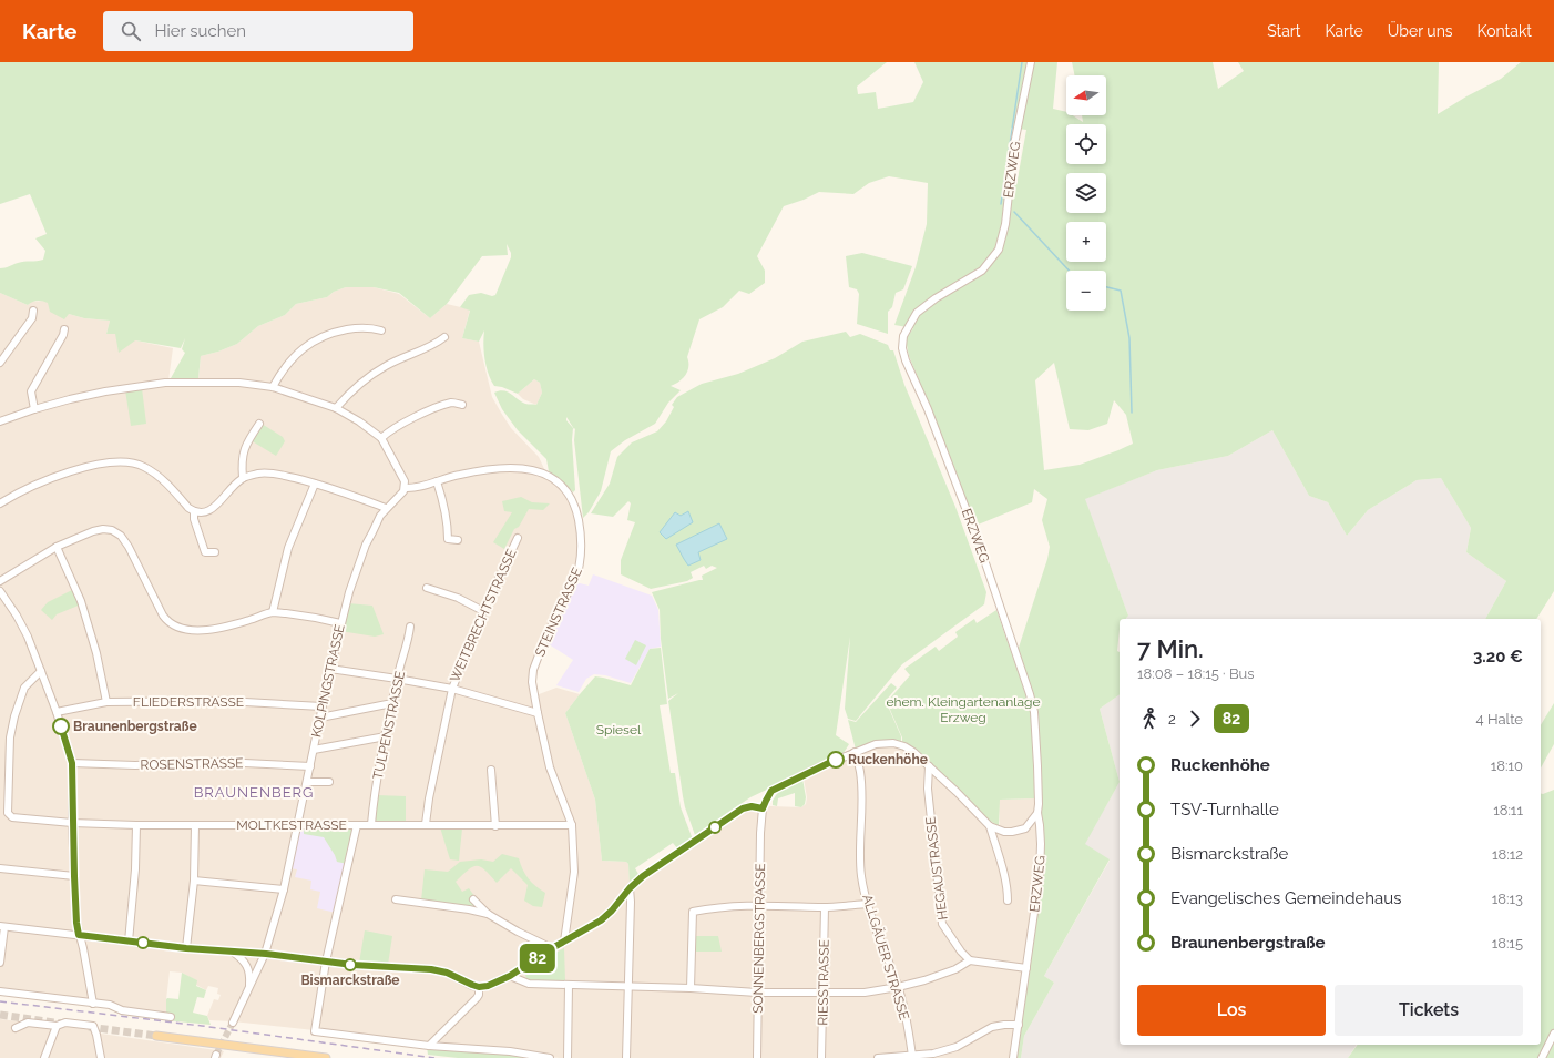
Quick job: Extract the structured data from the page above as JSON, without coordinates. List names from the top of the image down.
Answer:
{
  "streets": {
    "street": [
      "ERZWEG",
      "STEINSTRASSE",
      "WEITBRECHTSTRASSE",
      "KOLPINGSTRASSE",
      "FLIEDERSTRASSE",
      "TULPENSTRASSE",
      "ROSENSTRASSE",
      "MOLTKESTRASSE",
      "HEGAUSTRASSE",
      "SONNENBERGSTRASSE",
      "ALLGÄUER STRASSE",
      "RIESSTRASSE"
    ]
  },
  "crossings": [
    ["STEINSTRASSE", "MOLTKESTRASSE"],
    ["WEITBRECHTSTRASSE", "MOLTKESTRASSE"],
    ["KOLPINGSTRASSE", "FLIEDERSTRASSE"],
    ["KOLPINGSTRASSE", "ROSENSTRASSE"],
    ["KOLPINGSTRASSE", "MOLTKESTRASSE"],
    ["TULPENSTRASSE", "MOLTKESTRASSE"]
  ],
  "districts": ["BRAUNENBERG"],
  "parks": ["ehem. Kleingartenanlage Erzweg", "Spiesel"],
  "places": ["Braunenbergstraße", "Ruckenhöhe", "Bismarckstraße"],
  "lines": ["bus line 82"],
  "north": "left",
  "page": {
    "header": "Karte",
    "search": "Hier suchen",
    "nav": [
      "Start",
      "Karte",
      "Über uns",
      "Kontakt"
    ],
    "on_map": "82",
    "map_buttons": ["+", "−"],
    "heading": ["7 Min.", "18:08 – 18:15 · Bus", "3.20 €"],
    "legs": ["2", "82", "4 Halte"],
    "list": [
      {
        "name": "Ruckenhöhe",
        "value": "18:10"
      },
      {
        "name": "TSV-Turnhalle",
        "value": "18:11"
      },
      {
        "name": "Bismarckstraße",
        "value": "18:12"
      },
      {
        "name": "Evangelisches Gemeindehaus",
        "value": "18:13"
      },
      {
        "name": "Braunenbergstraße",
        "value": "18:15"
      }
    ],
    "buttons": ["Los", "Tickets"]
  }
}
